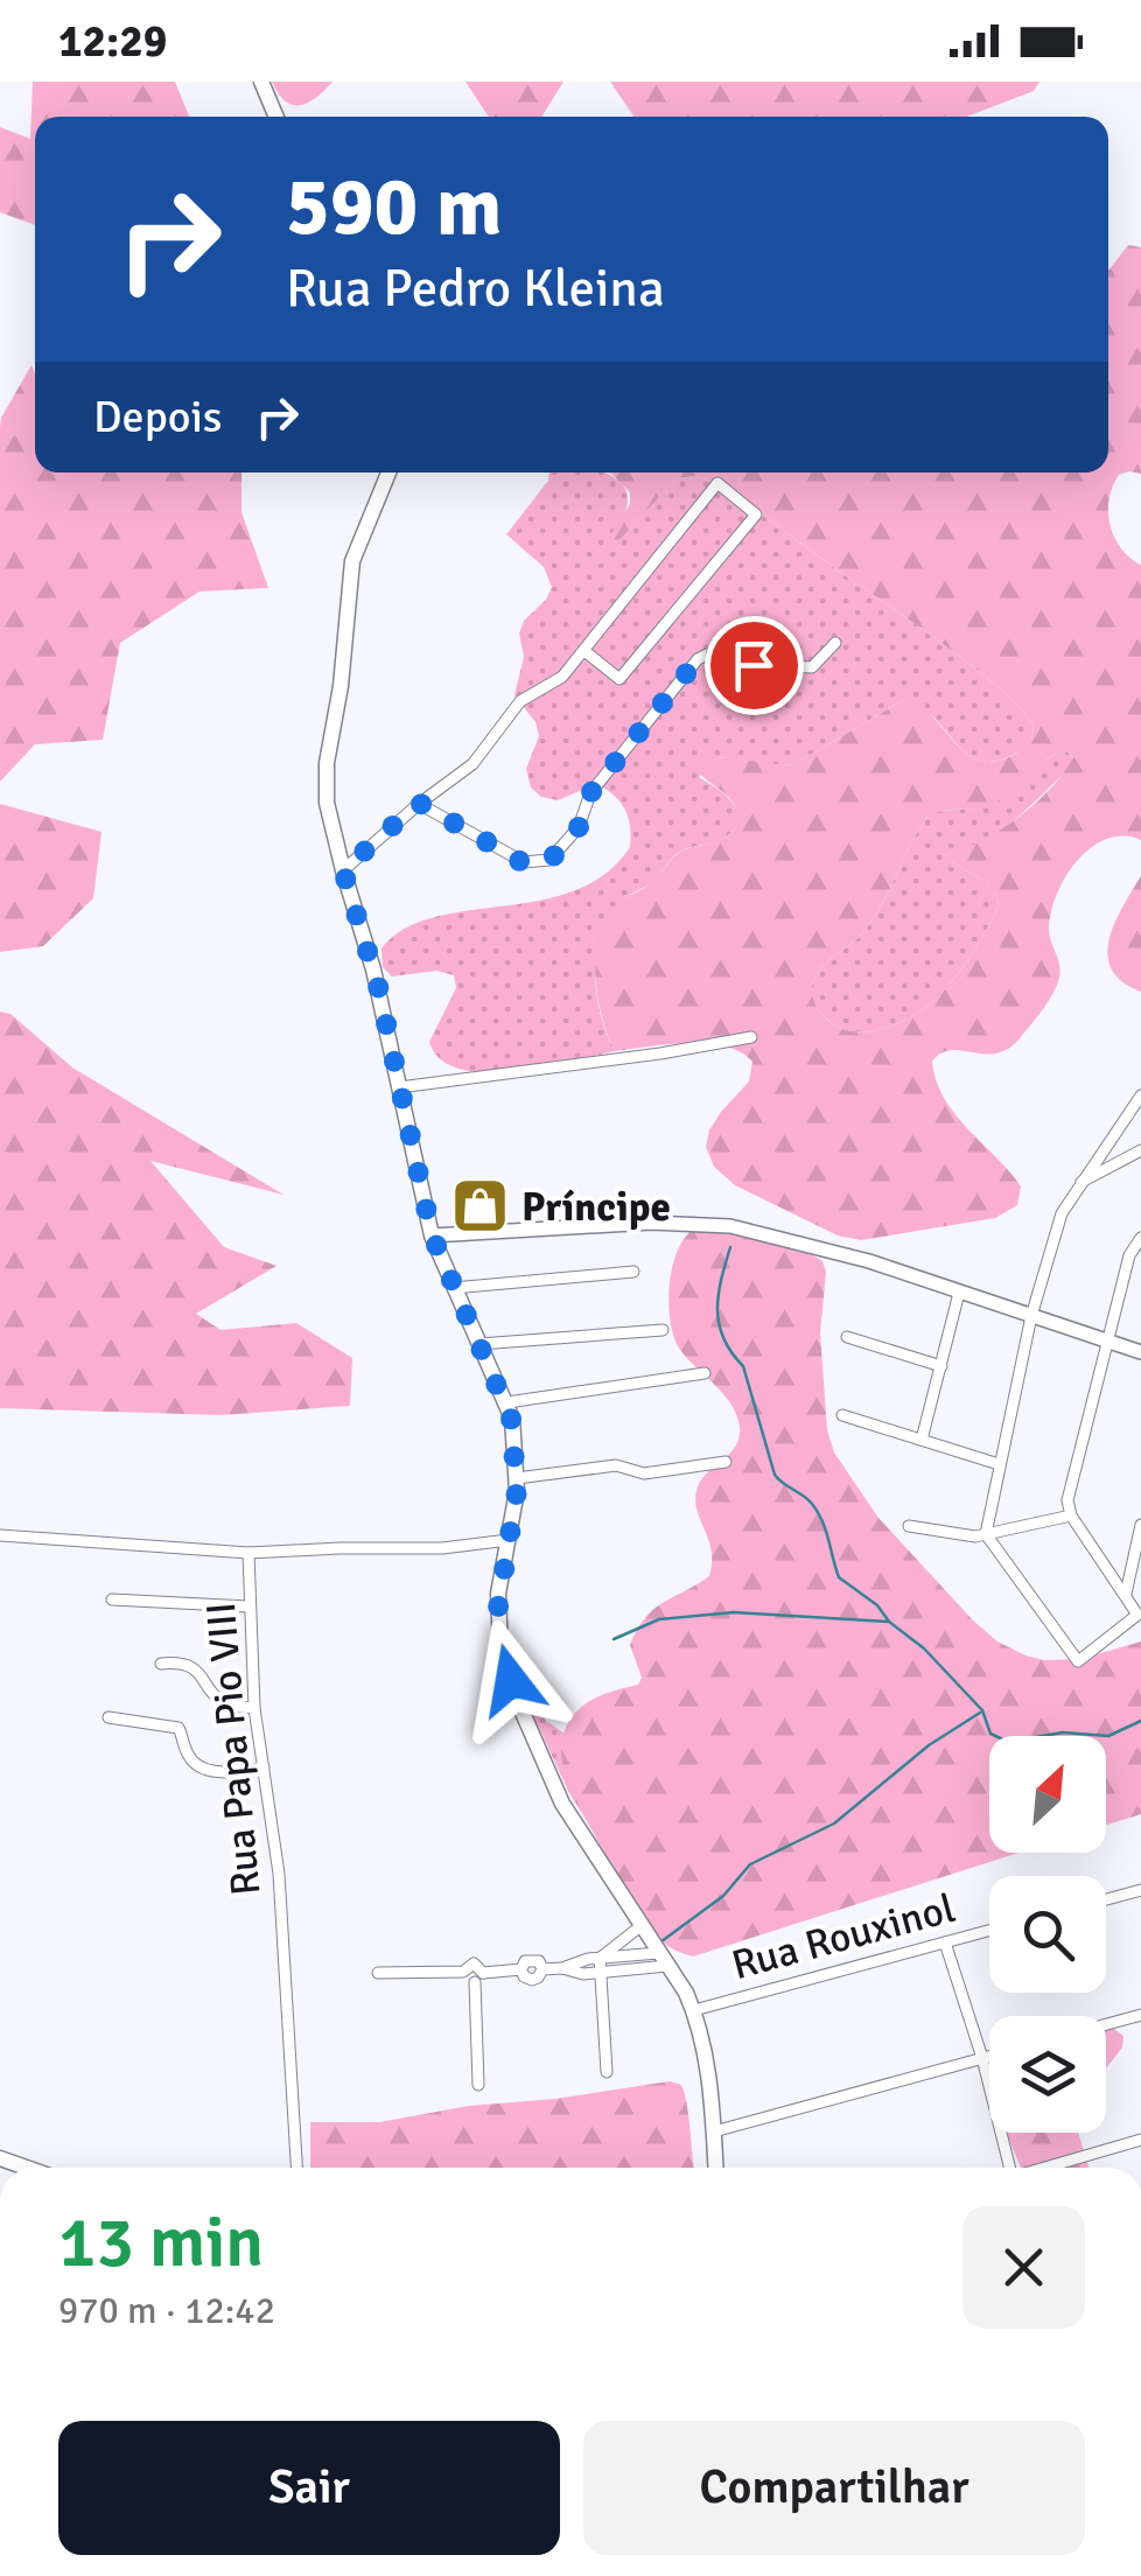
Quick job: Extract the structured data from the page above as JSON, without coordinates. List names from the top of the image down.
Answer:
{
  "streets": {
    "street": ["Rua Papa Pio VIII", "Rua Rouxinol"]
  },
  "places": {
    "shop": ["Príncipe"]
  },
  "north": "top right",
  "page": {
    "status": "12:29",
    "turn": ["590 m", "Rua Pedro Kleina"],
    "then": "Depois",
    "heading": ["13 min", "970 m · 12:42"],
    "buttons": ["Sair", "Compartilhar"]
  }
}
